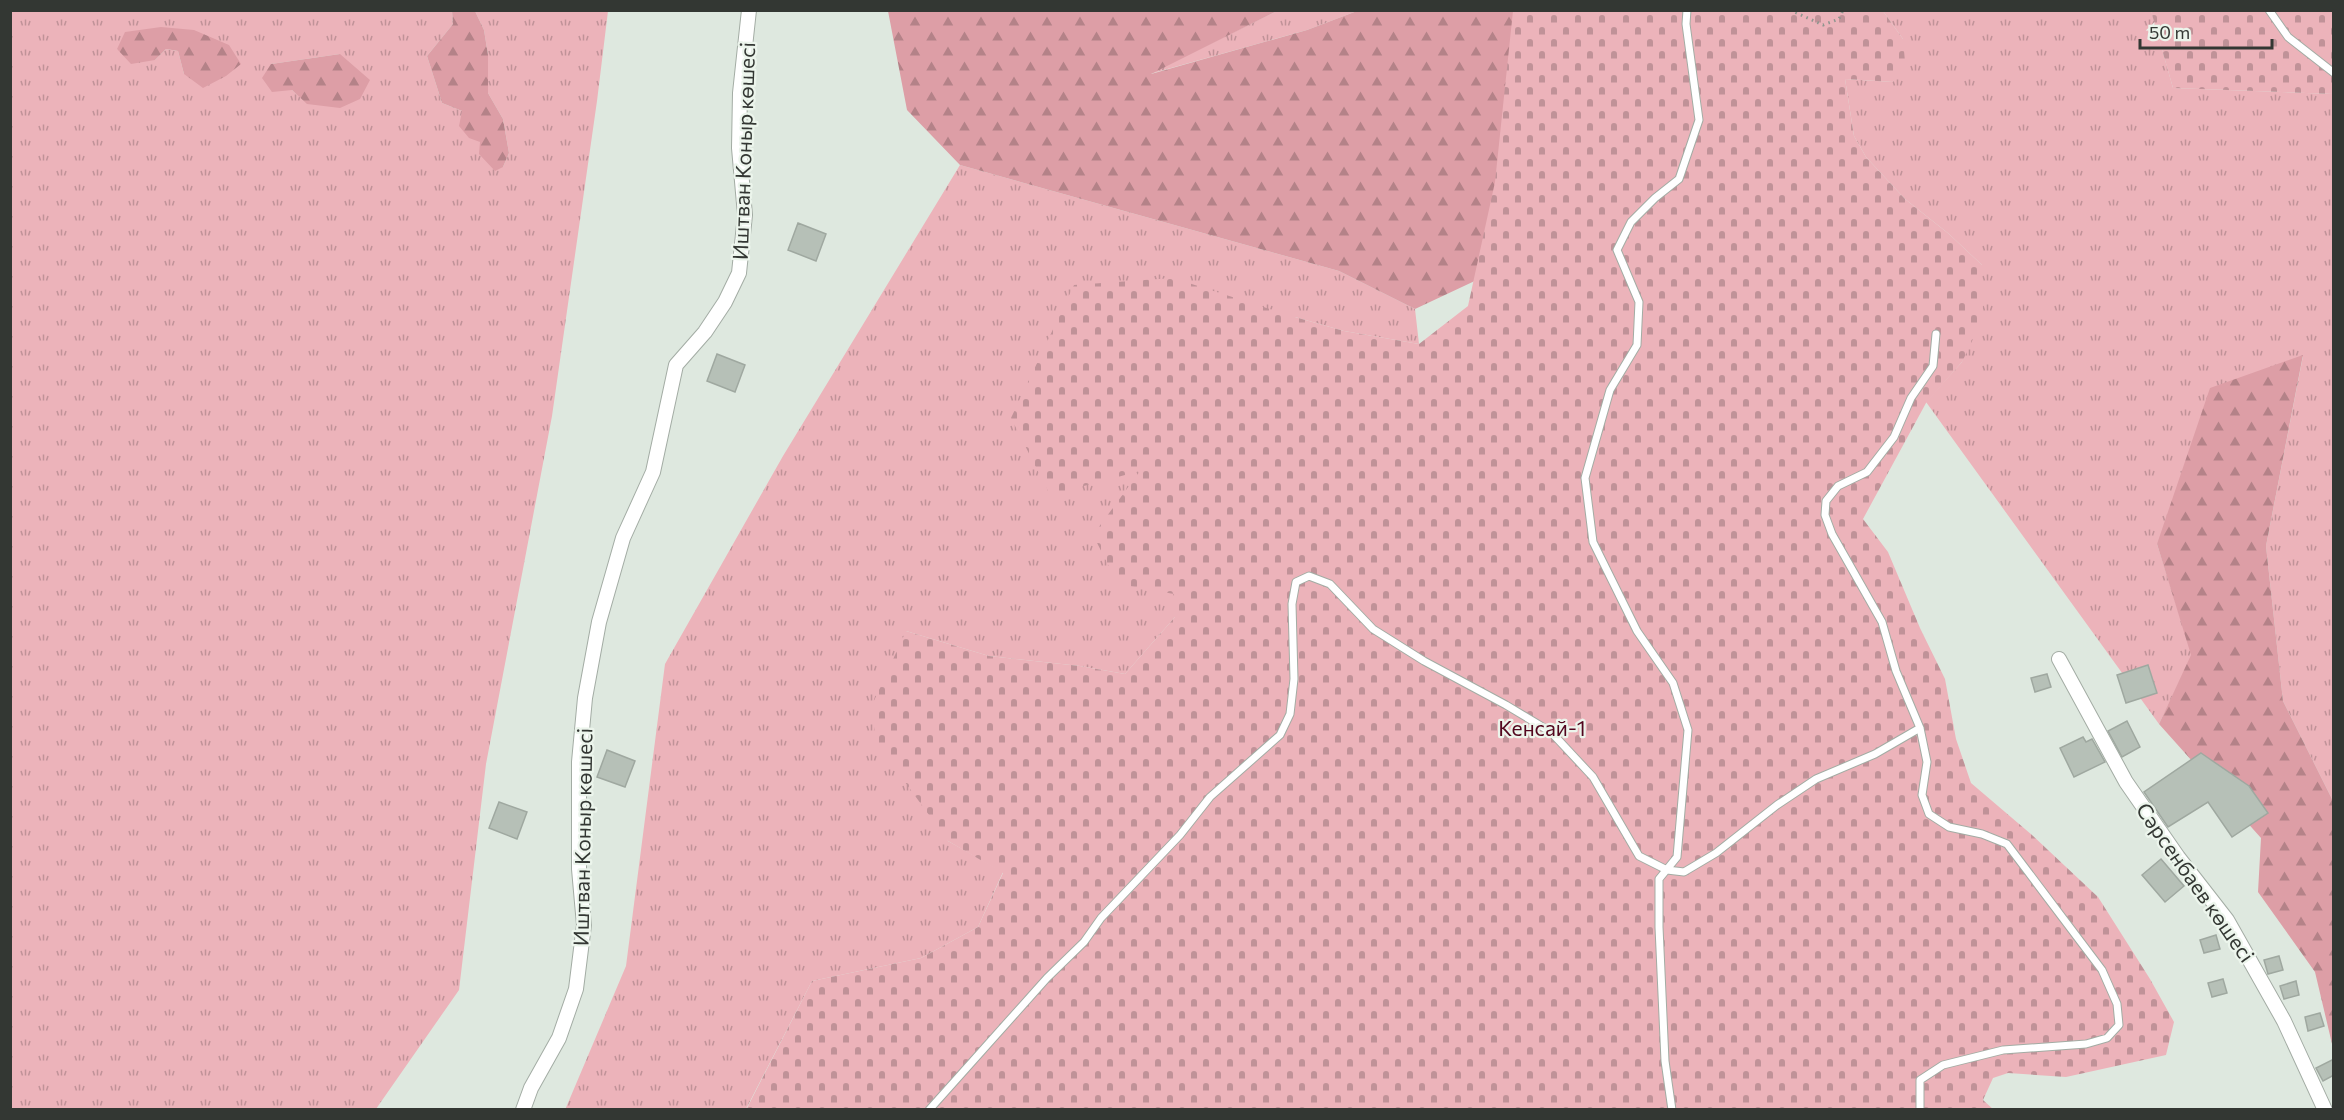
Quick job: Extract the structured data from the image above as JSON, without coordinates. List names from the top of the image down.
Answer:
{
  "streets": {
    "street": ["Иштван Коныр көшесі", "Сәрсенбаев көшесі"]
  },
  "parks": ["Кенсай-1"],
  "scale_bar": "50 m"
}
